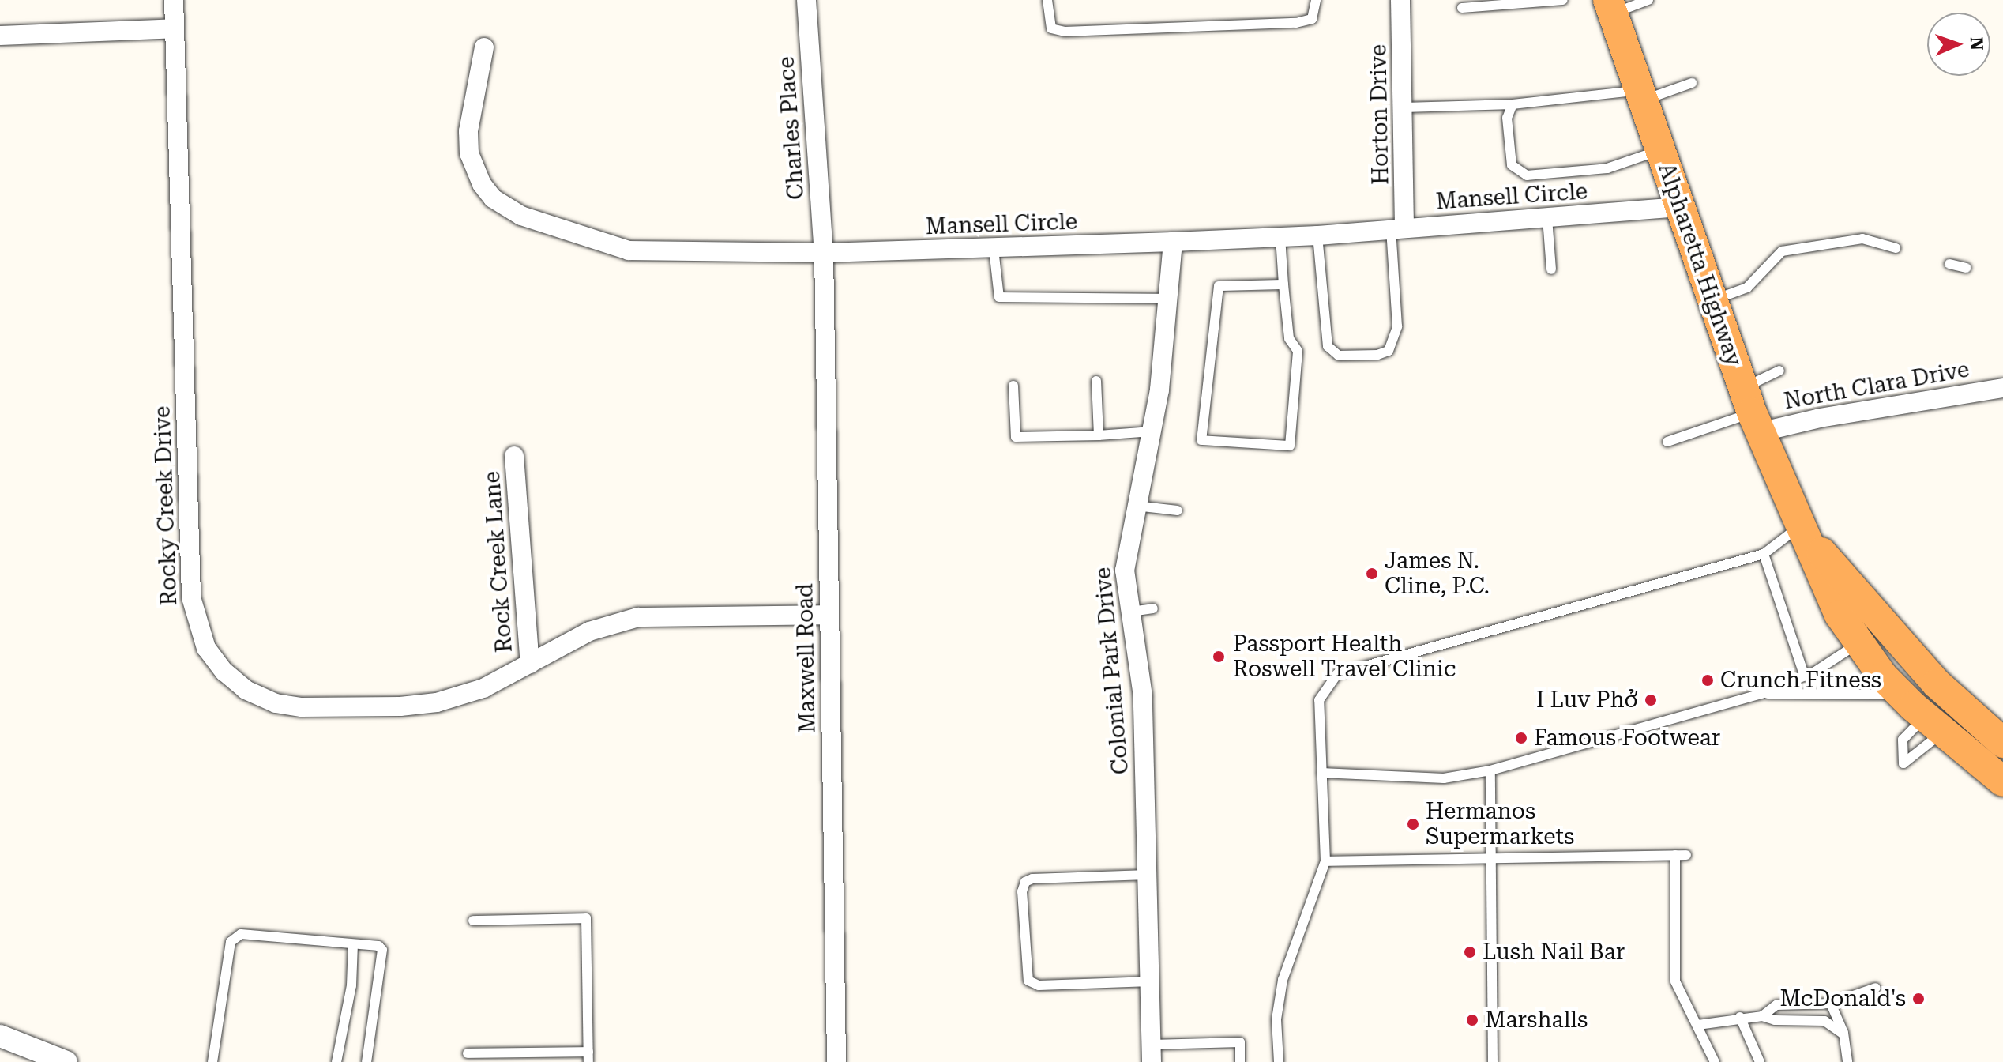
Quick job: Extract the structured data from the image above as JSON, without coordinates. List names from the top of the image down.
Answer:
{
  "streets": {
    "highway": ["Alpharetta Highway"],
    "street": [
      "Horton Drive",
      "Charles Place",
      "Mansell Circle",
      "North Clara Drive",
      "Rocky Creek Drive",
      "Rock Creek Lane",
      "Maxwell Road",
      "Colonial Park Drive"
    ]
  },
  "crossings": [
    ["Horton Drive", "Mansell Circle"],
    ["Charles Place", "Mansell Circle"],
    ["Charles Place", "Maxwell Road"],
    ["Mansell Circle", "Alpharetta Highway"],
    ["Mansell Circle", "Maxwell Road"],
    ["Mansell Circle", "Colonial Park Drive"],
    ["Alpharetta Highway", "North Clara Drive"],
    ["Rocky Creek Drive", "Rock Creek Lane"],
    ["Rocky Creek Drive", "Maxwell Road"]
  ],
  "places": [
    "James N. Cline, P.C.",
    "Passport Health Roswell Travel Clinic",
    "Crunch Fitness",
    "I Luv Phở",
    "Famous Footwear",
    "Hermanos Supermarkets",
    "Lush Nail Bar",
    "McDonald's",
    "Marshalls"
  ],
  "north": "right"
}
